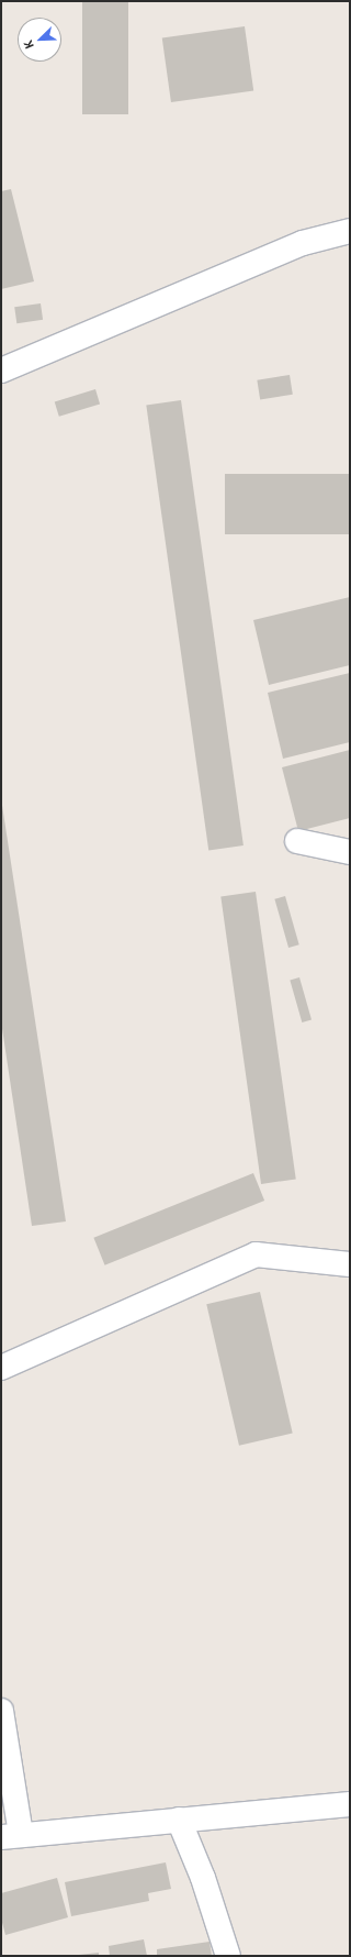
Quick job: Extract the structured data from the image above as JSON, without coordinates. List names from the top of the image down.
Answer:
{
  "north": "bottom left"
}
